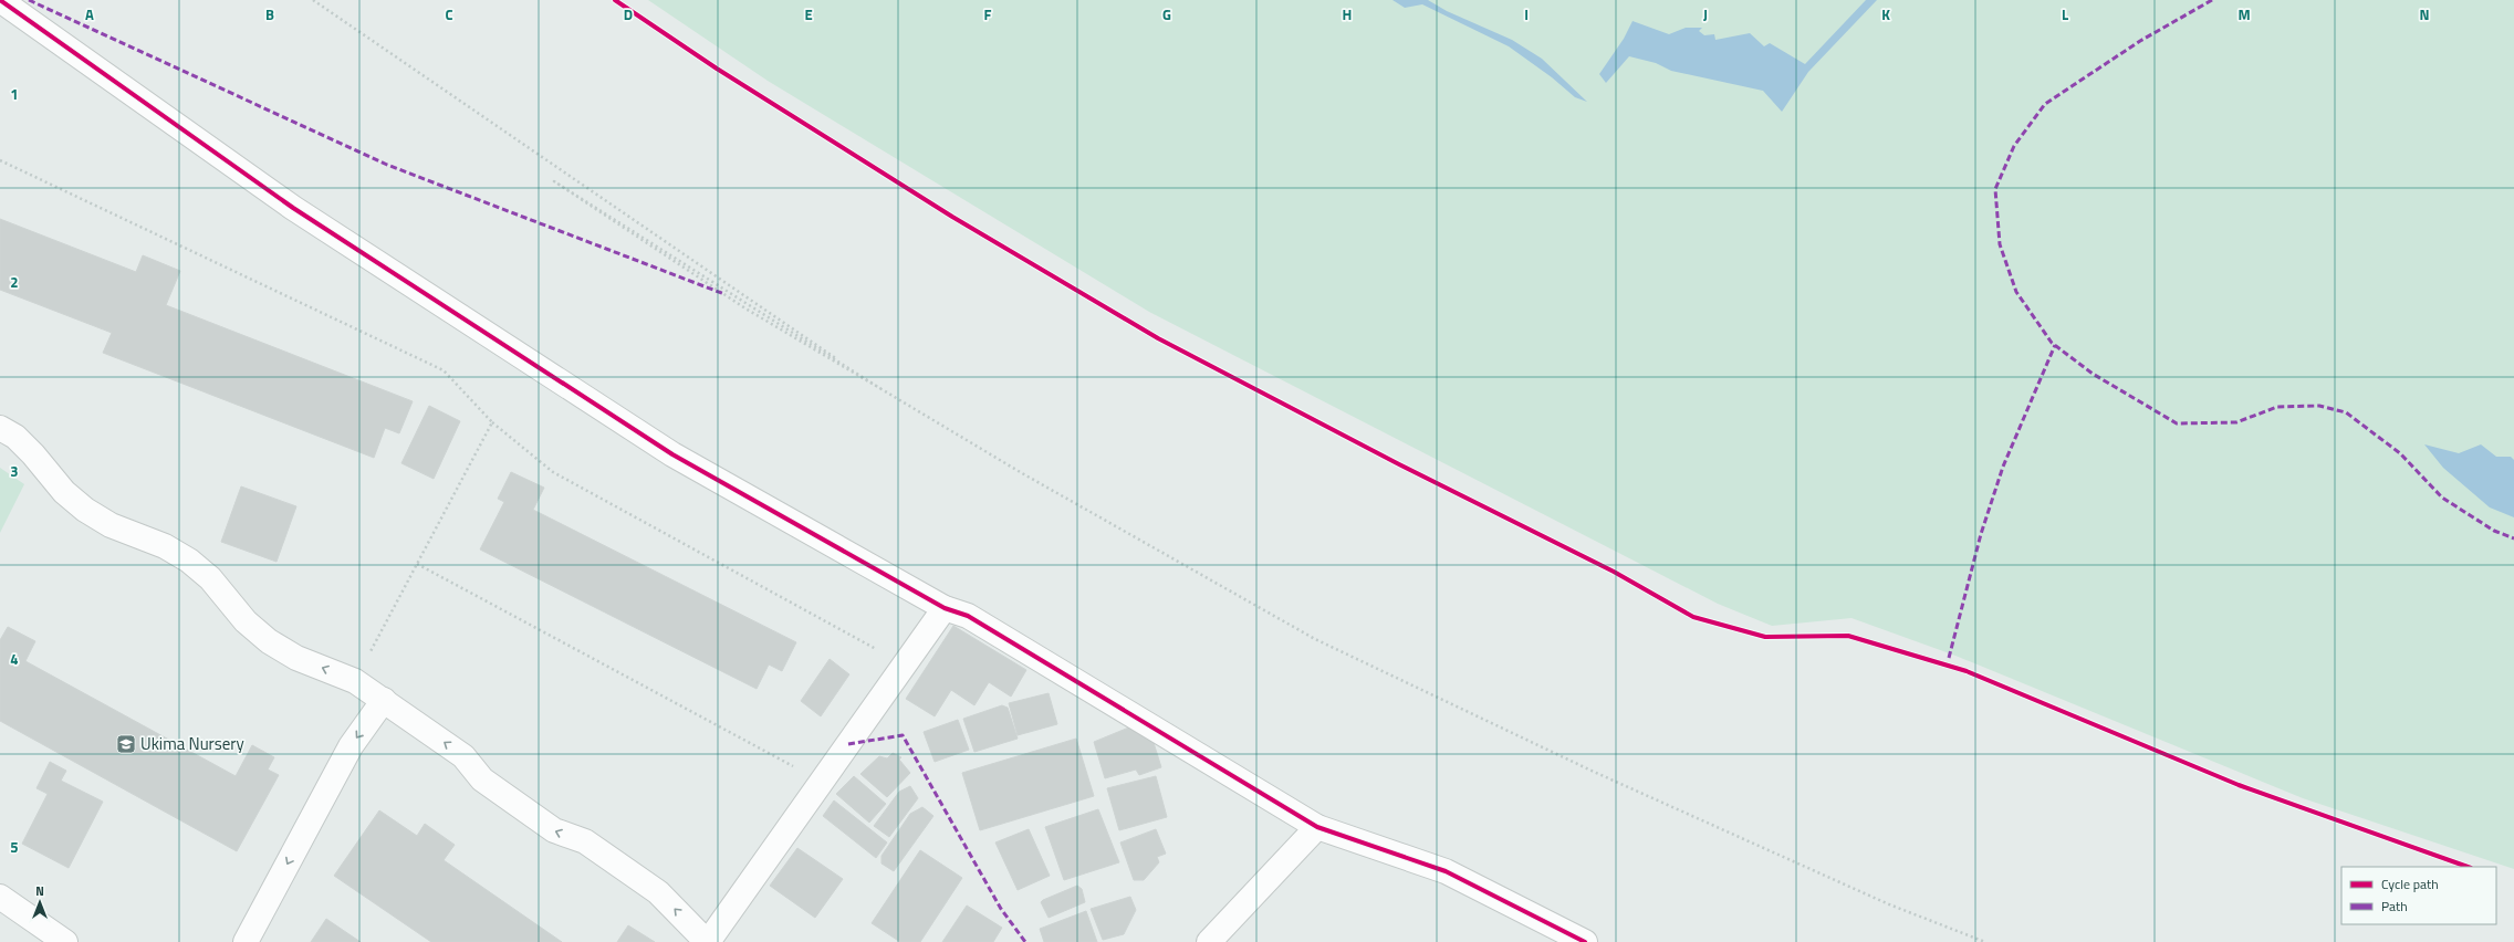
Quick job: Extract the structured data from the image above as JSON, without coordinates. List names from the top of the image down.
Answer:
{
  "places": {
    "school or university": ["Ukima Nursery"]
  },
  "legend": ["Cycle path", "Path"],
  "north": "top",
  "grid": {
    "columns": [
      "A",
      "B",
      "C",
      "D",
      "E",
      "F",
      "G",
      "H",
      "I",
      "J",
      "K",
      "L",
      "M",
      "N"
    ],
    "rows": [
      "1",
      "2",
      "3",
      "4",
      "5"
    ]
  }
}
